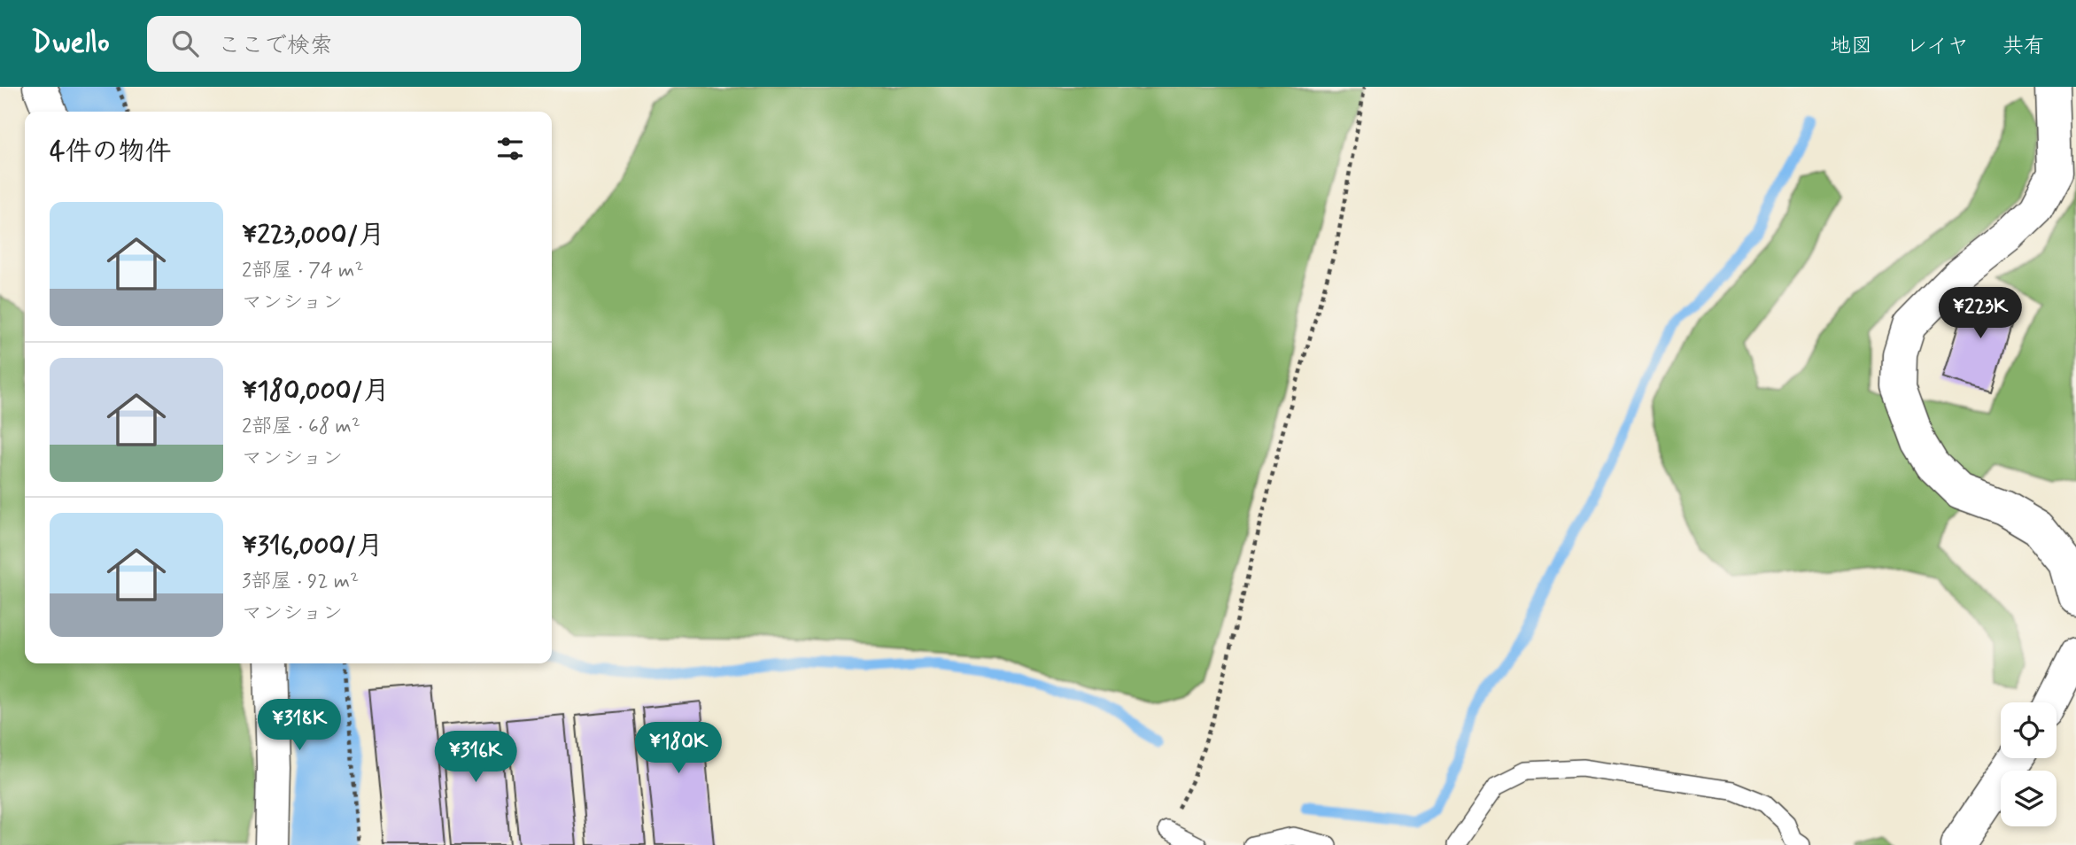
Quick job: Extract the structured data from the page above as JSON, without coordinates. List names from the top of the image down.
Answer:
{
  "page": {
    "header": "Dwello",
    "search": "ここで検索",
    "nav": ["地図", "レイヤ", "共有"],
    "heading": "4件の物件",
    "list": [
      {
        "name": "¥223,000/月",
        "note": "2部屋 · 74 m² · マンション"
      },
      {
        "name": "¥180,000/月",
        "note": "2部屋 · 68 m² · マンション"
      },
      {
        "name": "¥316,000/月",
        "note": "3部屋 · 92 m² · マンション"
      }
    ],
    "price": [
      "¥223K",
      "¥318K",
      "¥180K",
      "¥316K"
    ]
  }
}
